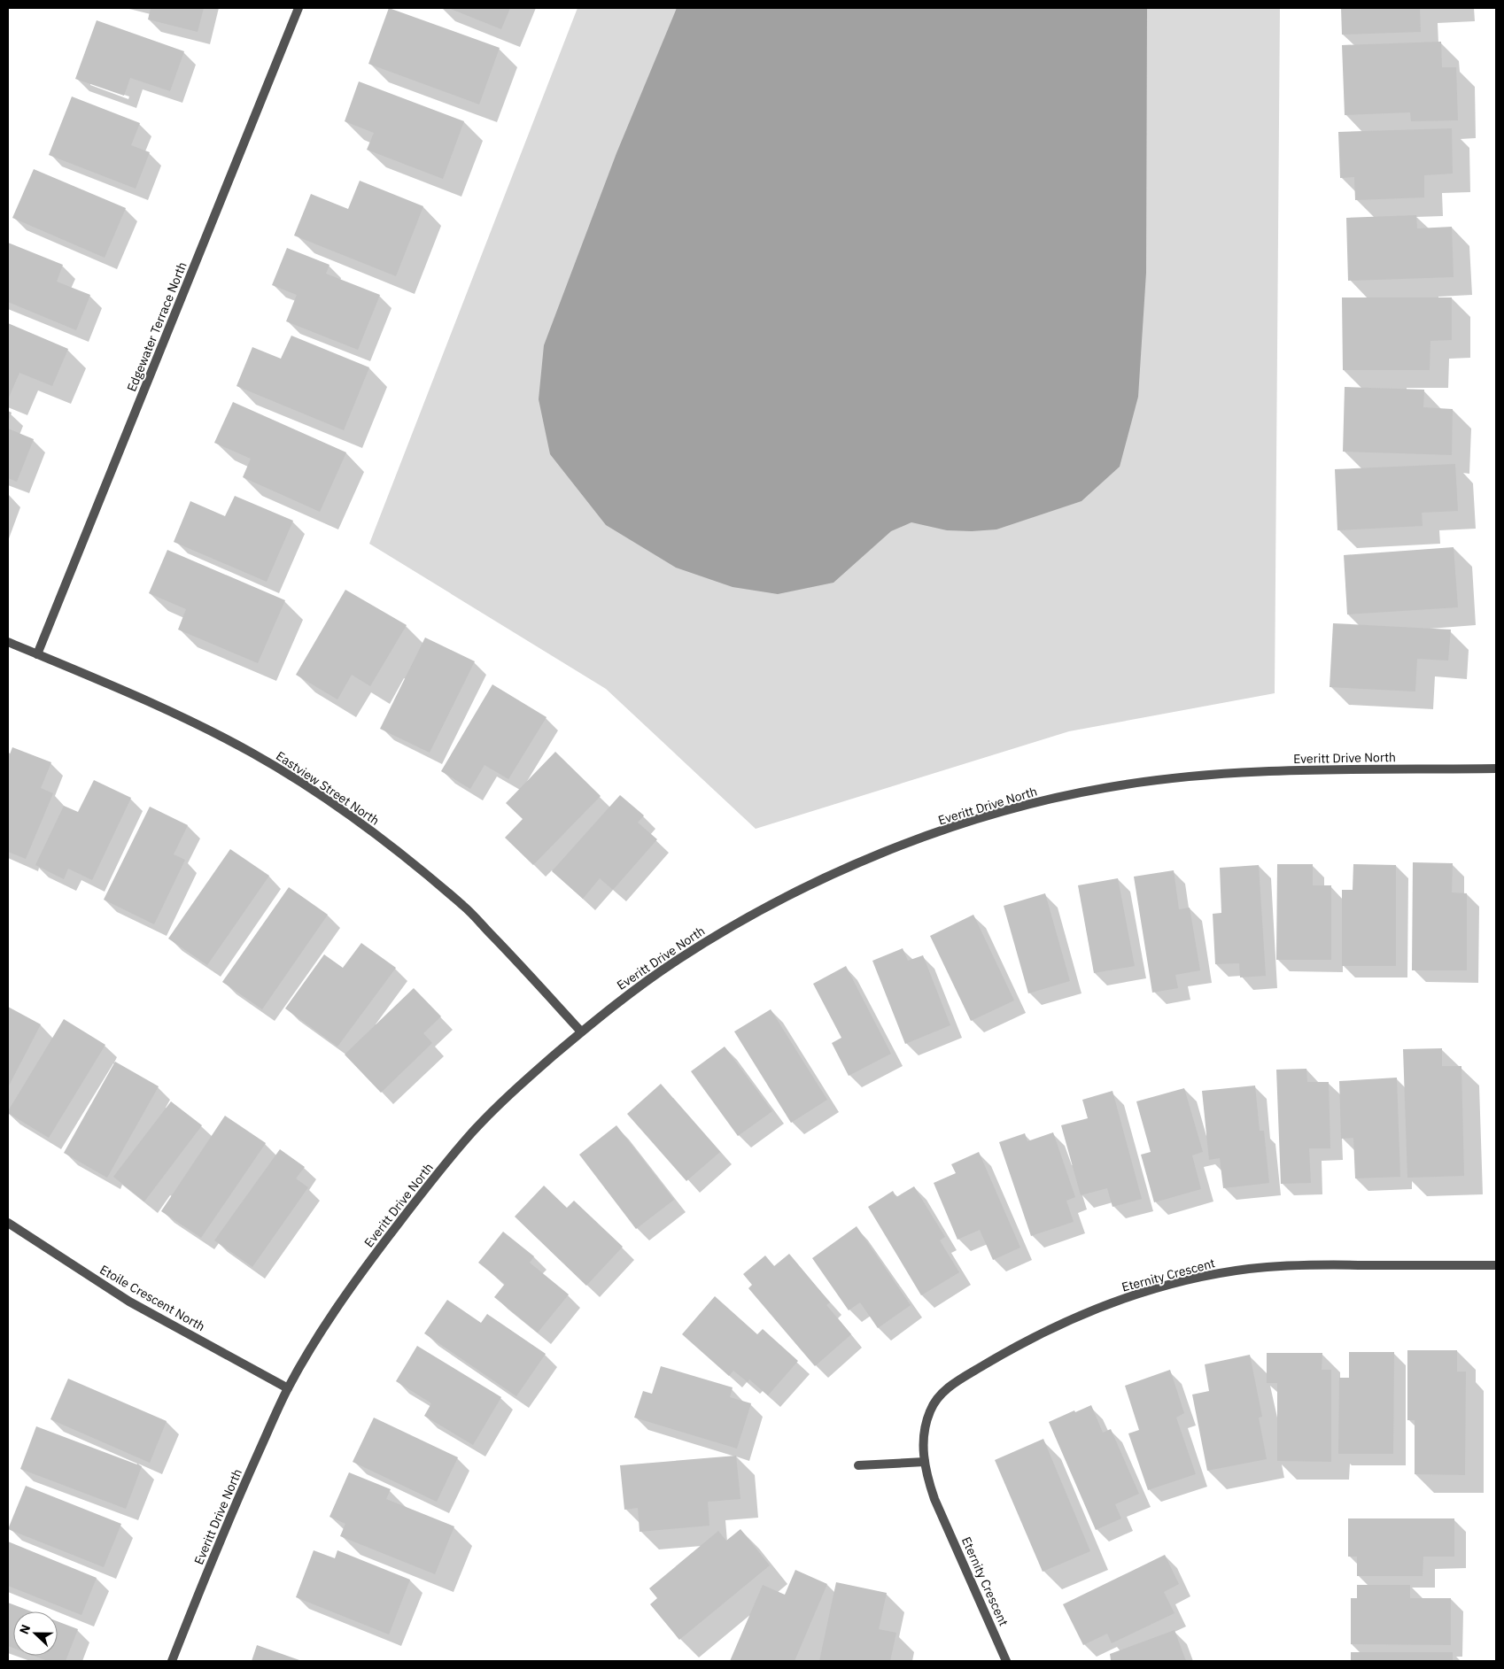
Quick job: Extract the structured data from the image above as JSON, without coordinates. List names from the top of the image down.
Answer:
{
  "streets": {
    "street": [
      "Edgewater Terrace North",
      "Everitt Drive North",
      "Eastview Street North",
      "Eternity Crescent",
      "Etoile Crescent North"
    ]
  },
  "crossings": [
    ["Edgewater Terrace North", "Eastview Street North"],
    ["Everitt Drive North", "Eastview Street North"],
    ["Everitt Drive North", "Etoile Crescent North"]
  ],
  "north": "left"
}
